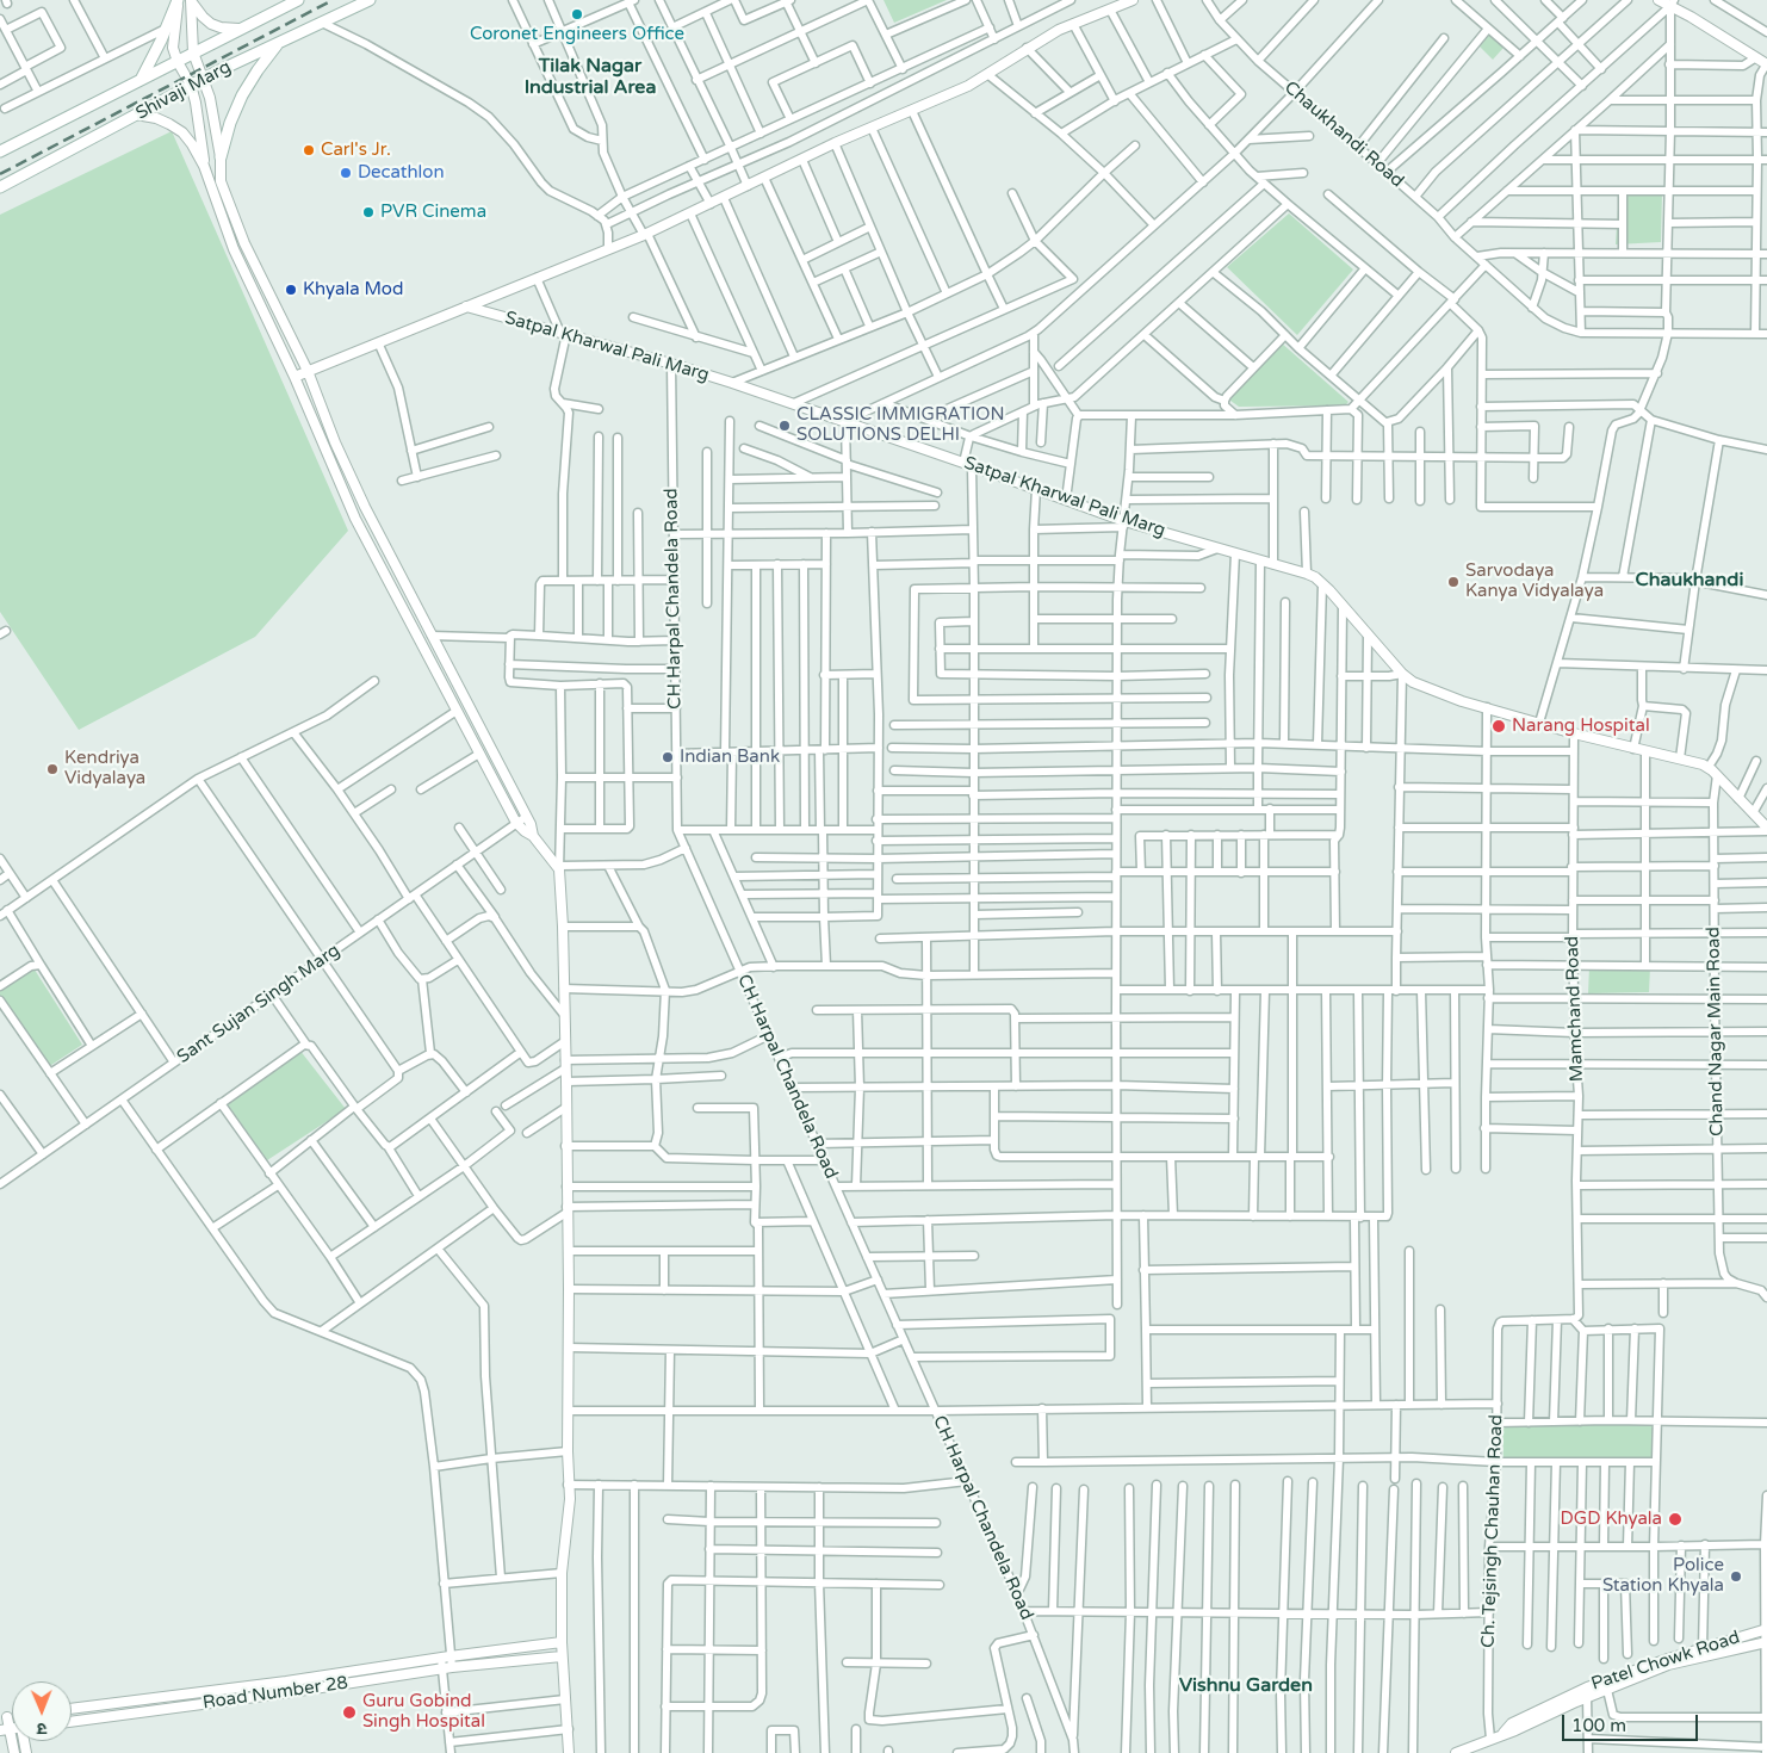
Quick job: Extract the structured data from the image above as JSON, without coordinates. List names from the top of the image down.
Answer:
{
  "streets": {
    "main road": ["Shivaji Marg"],
    "street": [
      "Chaukhandi Road",
      "Satpal Kharwal Pali Marg",
      "CH Harpal Chandela Road",
      "Sant Sujan Singh Marg",
      "Mamchand Road",
      "Chand Nagar Main Road",
      "Ch. Tejsingh Chauhan Road",
      "Patel Chowk Road",
      "Road Number 28"
    ]
  },
  "crossings": [
    ["Satpal Kharwal Pali Marg", "CH Harpal Chandela Road"],
    ["Satpal Kharwal Pali Marg", "Mamchand Road"],
    ["Satpal Kharwal Pali Marg", "Chand Nagar Main Road"]
  ],
  "districts": ["Tilak Nagar Industrial Area", "Chaukhandi", "Vishnu Garden"],
  "places": [
    "Coronet Engineers Office",
    "Carl's Jr.",
    "Decathlon",
    "PVR Cinema",
    "Khyala Mod",
    "CLASSIC IMMIGRATION SOLUTIONS DELHI",
    "Sarvodaya Kanya Vidyalaya",
    "Narang Hospital",
    "Indian Bank",
    "Kendriya Vidyalaya",
    "DGD Khyala",
    "Police Station Khyala",
    "Guru Gobind Singh Hospital"
  ],
  "scale_bar": "100 m",
  "north": "bottom"
}
